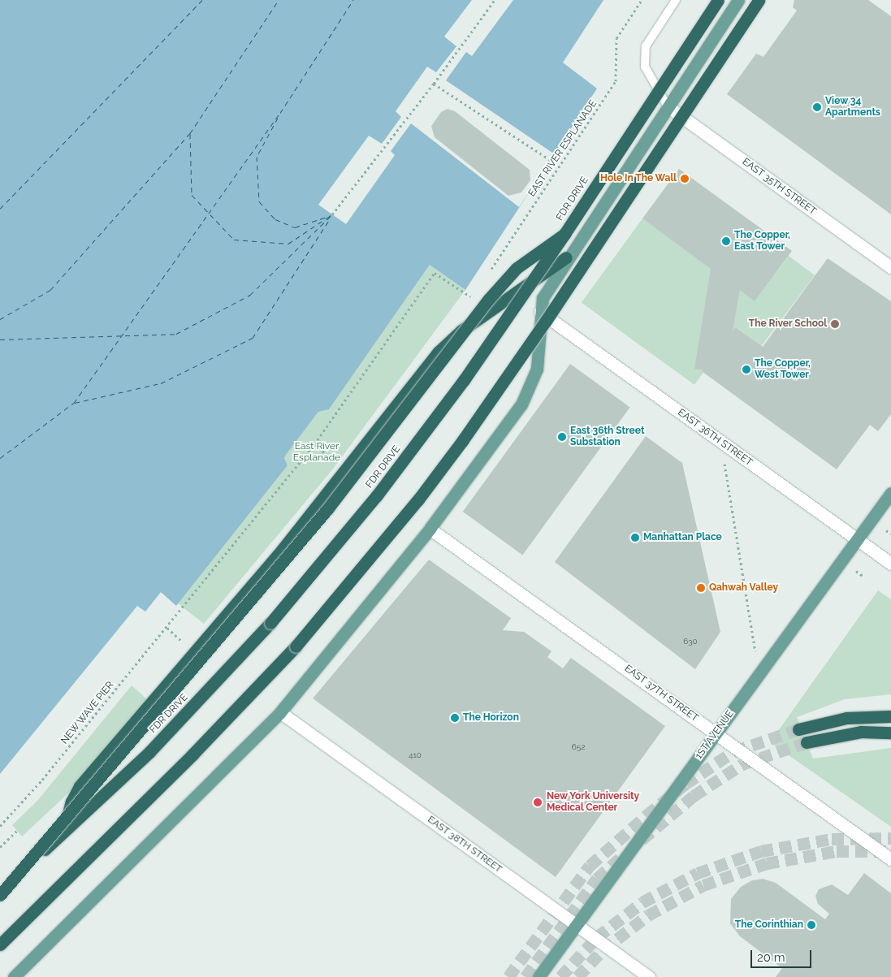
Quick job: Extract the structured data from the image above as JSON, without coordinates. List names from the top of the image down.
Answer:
{
  "streets": {
    "highway": ["FDR DRIVE"],
    "main road": ["1ST AVENUE"],
    "street": [
      "EAST 35TH STREET",
      "EAST 36TH STREET",
      "EAST 37TH STREET",
      "EAST 38TH STREET"
    ],
    "path": ["EAST RIVER ESPLANADE", "NEW WAVE PIER"]
  },
  "crossings": [
    ["EAST 36TH STREET", "1ST AVENUE"],
    ["EAST 37TH STREET", "1ST AVENUE"],
    ["1ST AVENUE", "EAST 38TH STREET"]
  ],
  "parks": ["East River Esplanade"],
  "places": [
    "View 34 Apartments",
    "Hole In The Wall",
    "The Copper, East Tower",
    "The River School",
    "The Copper, West Tower",
    "East 36th Street Substation",
    "Manhattan Place",
    "Qahwah Valley",
    "The Horizon",
    "New York University Medical Center",
    "The Corinthian"
  ],
  "house_numbers": ["630", "652", "410"],
  "scale_bar": "20 m"
}
